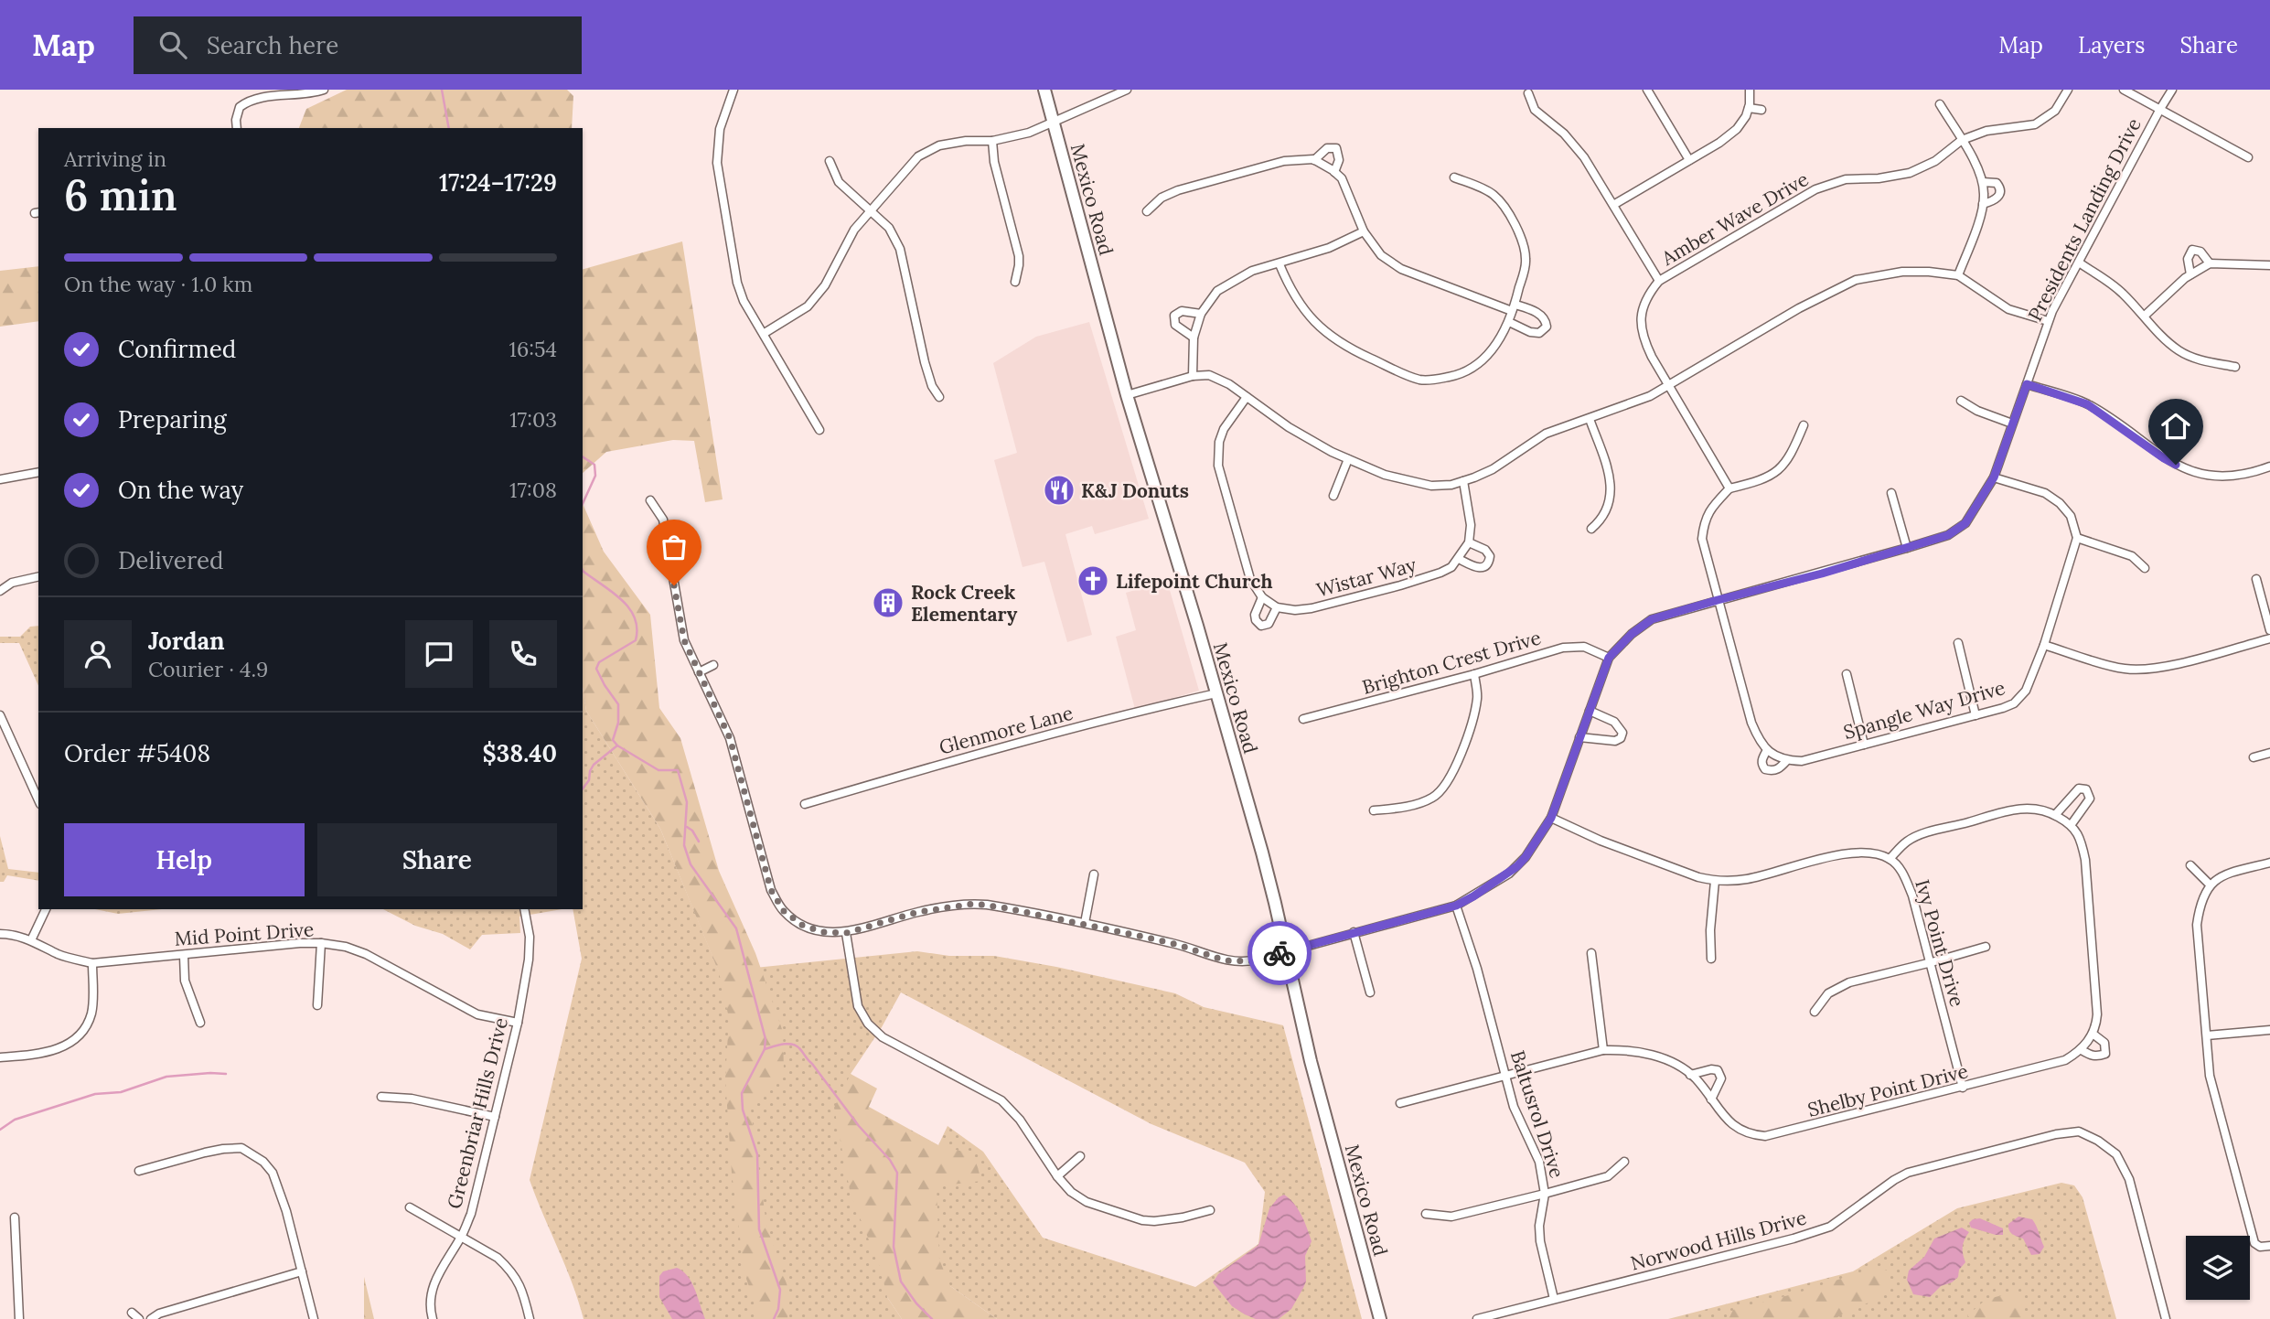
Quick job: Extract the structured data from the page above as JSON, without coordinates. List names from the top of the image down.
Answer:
{
  "streets": {
    "main road": ["Mexico Road"],
    "street": [
      "Amber Wave Drive",
      "Presidents Landing Drive",
      "Wistar Way",
      "Brighton Crest Drive",
      "Spangle Way Drive",
      "Glenmore Lane",
      "Mid Point Drive",
      "Ivy Point Drive",
      "Shelby Point Drive",
      "Greenbriar Hills Drive",
      "Baltusrol Drive",
      "Norwood Hills Drive"
    ]
  },
  "crossings": [
    ["Mexico Road", "Presidents Landing Drive"],
    ["Mexico Road", "Glenmore Lane"],
    ["Amber Wave Drive", "Spangle Way Drive"],
    ["Presidents Landing Drive", "Brighton Crest Drive"],
    ["Presidents Landing Drive", "Spangle Way Drive"],
    ["Presidents Landing Drive", "Baltusrol Drive"],
    ["Mid Point Drive", "Greenbriar Hills Drive"],
    ["Ivy Point Drive", "Shelby Point Drive"],
    ["Shelby Point Drive", "Baltusrol Drive"],
    ["Baltusrol Drive", "Norwood Hills Drive"]
  ],
  "places": {
    "restaurant": ["K&J Donuts"],
    "church": ["Lifepoint Church"],
    "building": ["Rock Creek Elementary"]
  },
  "page": {
    "header": "Map",
    "search": "Search here",
    "nav": ["Map", "Layers", "Share"],
    "heading": ["6 min", "Arriving in", "17:24–17:29"],
    "panel": [
      "Jordan",
      "Courier · 4.9",
      "Order #5408",
      "$38.40"
    ],
    "bar": "On the way · 1.0 km",
    "list": [
      ["Confirmed", "16:54"],
      ["Preparing", "17:03"],
      ["On the way", "17:08"],
      "Delivered"
    ],
    "buttons": ["Help", "Share"]
  }
}
